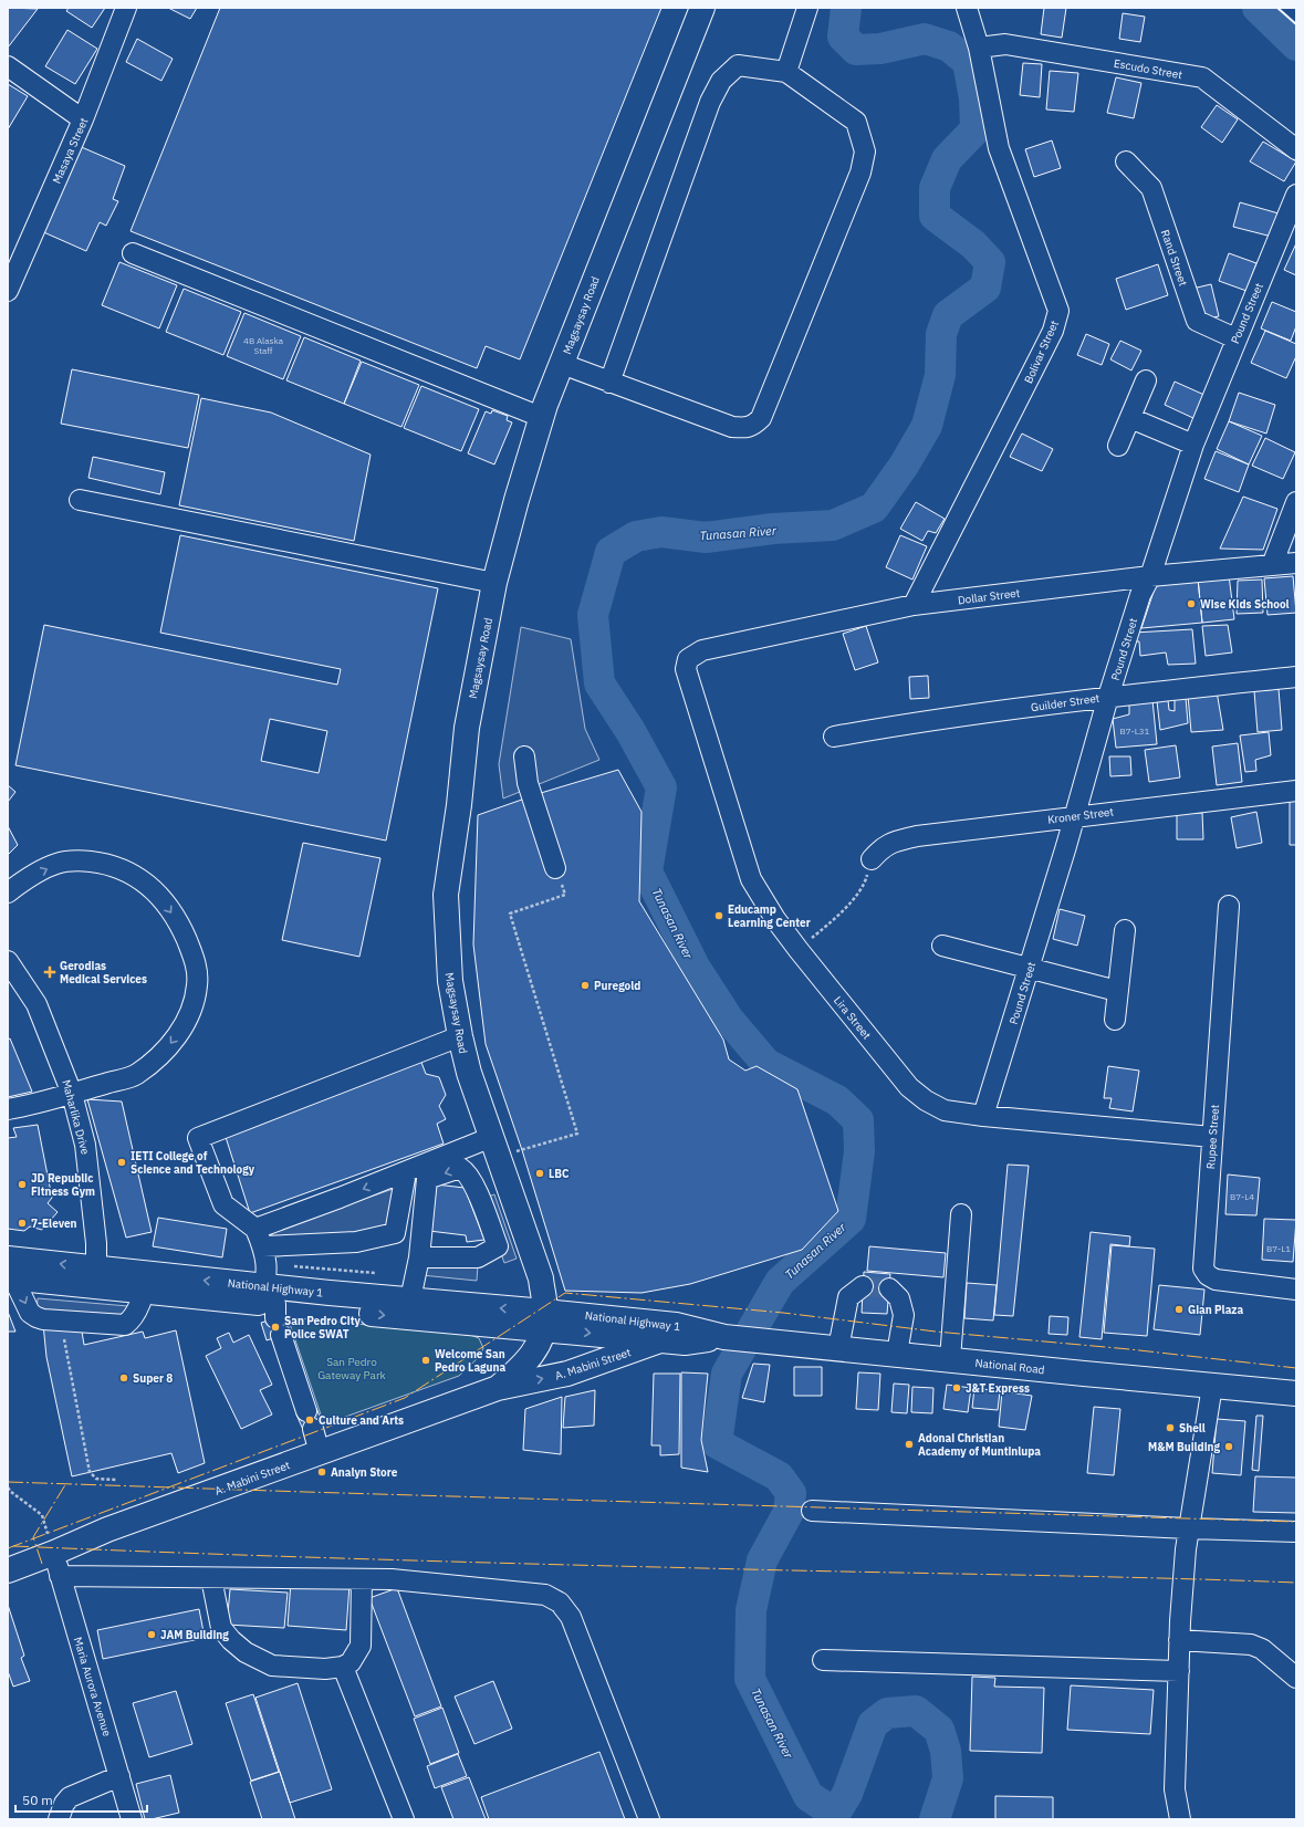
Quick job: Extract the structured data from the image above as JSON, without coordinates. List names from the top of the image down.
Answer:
{
  "streets": {
    "main road": [
      "Magsaysay Road",
      "National Highway 1",
      "A. Mabini Street",
      "National Road"
    ],
    "street": [
      "Escudo Street",
      "Masaya Street",
      "Rand Street",
      "Pound Street",
      "Bolivar Street",
      "Dollar Street",
      "Guilder Street",
      "Kroner Street",
      "Lira Street",
      "Maharlika Drive",
      "Rupee Street",
      "Maria Aurora Avenue"
    ]
  },
  "crossings": [
    ["Escudo Street", "Bolivar Street"],
    ["Rand Street", "Pound Street"],
    ["Pound Street", "Dollar Street"],
    ["Pound Street", "Guilder Street"],
    ["Pound Street", "Kroner Street"],
    ["Pound Street", "Lira Street"],
    ["Magsaysay Road", "National Highway 1"],
    ["Magsaysay Road", "A. Mabini Street"],
    ["Bolivar Street", "Dollar Street"],
    ["Dollar Street", "Lira Street"],
    ["Lira Street", "Rupee Street"],
    ["Maharlika Drive", "National Highway 1"],
    ["National Highway 1", "A. Mabini Street"],
    ["National Highway 1", "National Road"],
    ["A. Mabini Street", "Maria Aurora Avenue"]
  ],
  "water": ["Tunasan River"],
  "parks": ["San Pedro Gateway Park"],
  "places": {
    "other": [
      "Wise Kids School",
      "Educamp Learning Center",
      "Puregold",
      "IETI College of Science and Technology",
      "LBC",
      "JD Republic Fitness Gym",
      "7-Eleven",
      "Gian Plaza",
      "San Pedro City Police SWAT",
      "Welcome San Pedro Laguna",
      "Super 8",
      "J&T Express",
      "Culture and Arts",
      "Shell",
      "Adonai Christian Academy of Muntinlupa",
      "M&M Building",
      "Analyn Store",
      "JAM Building"
    ],
    "health": ["Gerodias Medical Services"]
  },
  "house_numbers": [
    "4B Alaska Staff",
    "B7-L31",
    "B7-L4",
    "B7-L1"
  ],
  "scale_bar": "50 m"
}
